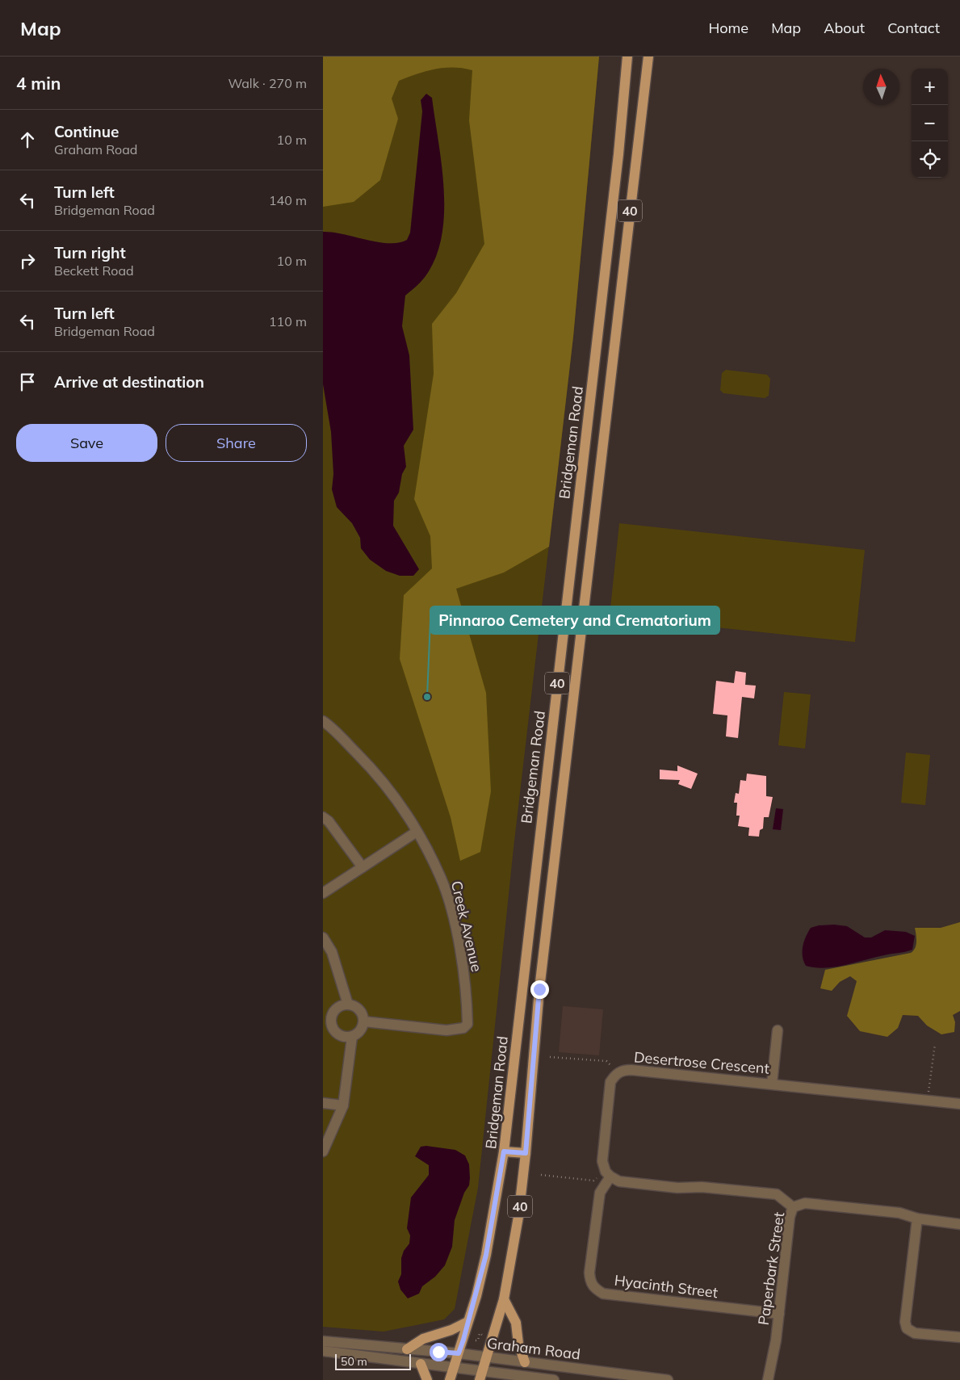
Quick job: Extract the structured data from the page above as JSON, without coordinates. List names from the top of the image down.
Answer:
{
  "streets": {
    "main road": ["40", "Bridgeman Road"],
    "street": [
      "Creek Avenue",
      "Desertrose Crescent",
      "Paperbark Street",
      "Hyacinth Street",
      "Graham Road"
    ]
  },
  "crossings": [
    ["40", "Graham Road"],
    ["Bridgeman Road", "Graham Road"],
    ["Desertrose Crescent", "Hyacinth Street"],
    ["Paperbark Street", "Hyacinth Street"]
  ],
  "places": ["Pinnaroo Cemetery and Crematorium"],
  "scale_bar": "50 m",
  "north": "top",
  "page": {
    "header": "Map",
    "nav": [
      "Home",
      "Map",
      "About",
      "Contact"
    ],
    "heading": ["4 min", "Walk · 270 m"],
    "map_buttons": ["+", "−"],
    "list": [
      ["Continue", "Graham Road", "10 m"],
      ["Turn left", "Bridgeman Road", "140 m"],
      ["Turn right", "Beckett Road", "10 m"],
      ["Turn left", "Bridgeman Road", "110 m"],
      "Arrive at destination"
    ],
    "buttons": ["Save", "Share"],
    "scale": "50 m"
  }
}
